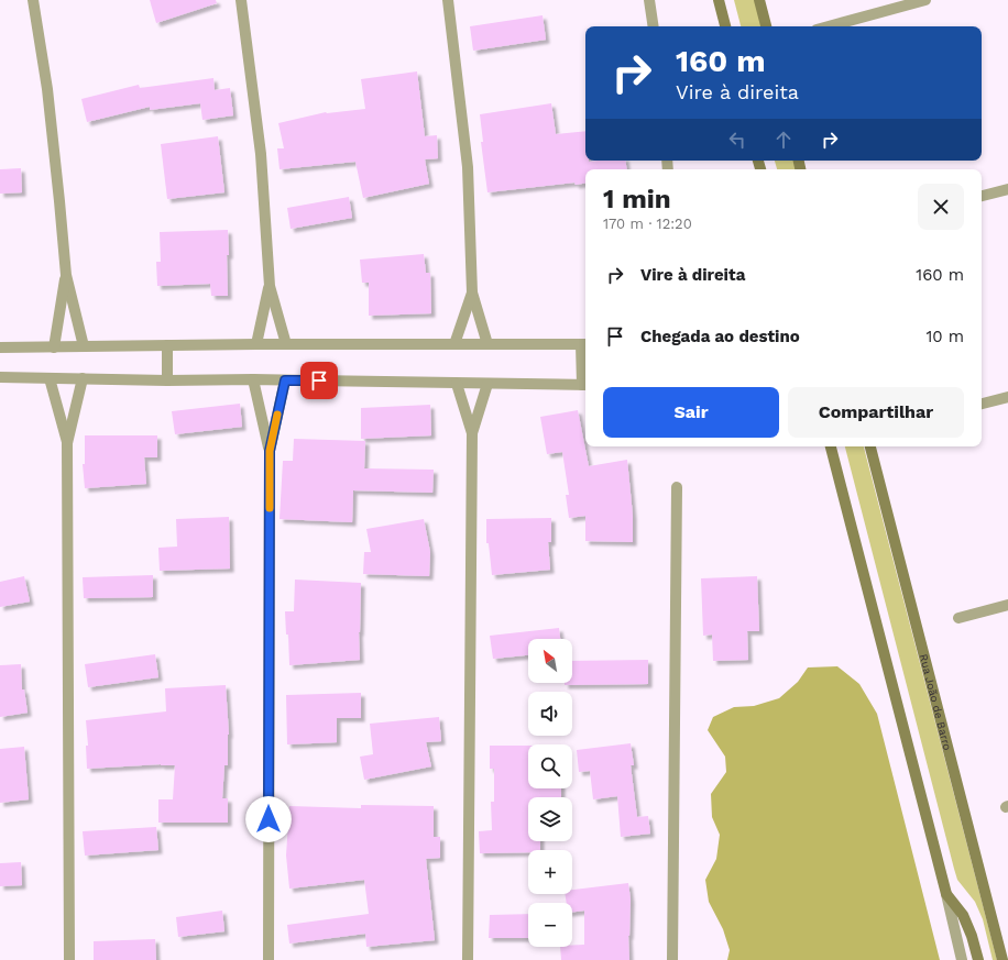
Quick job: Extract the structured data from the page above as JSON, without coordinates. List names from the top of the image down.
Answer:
{
  "streets": {
    "street": ["Rua João de Barro"]
  },
  "north": "top left",
  "page": {
    "turn": ["160 m", "Vire à direita"],
    "heading": ["1 min", "170 m · 12:20"],
    "list": [
      {
        "name": "Vire à direita",
        "value": "160 m"
      },
      {
        "name": "Chegada ao destino",
        "value": "10 m"
      }
    ],
    "buttons": ["Sair", "Compartilhar"],
    "map_buttons": ["+", "−"]
  }
}
